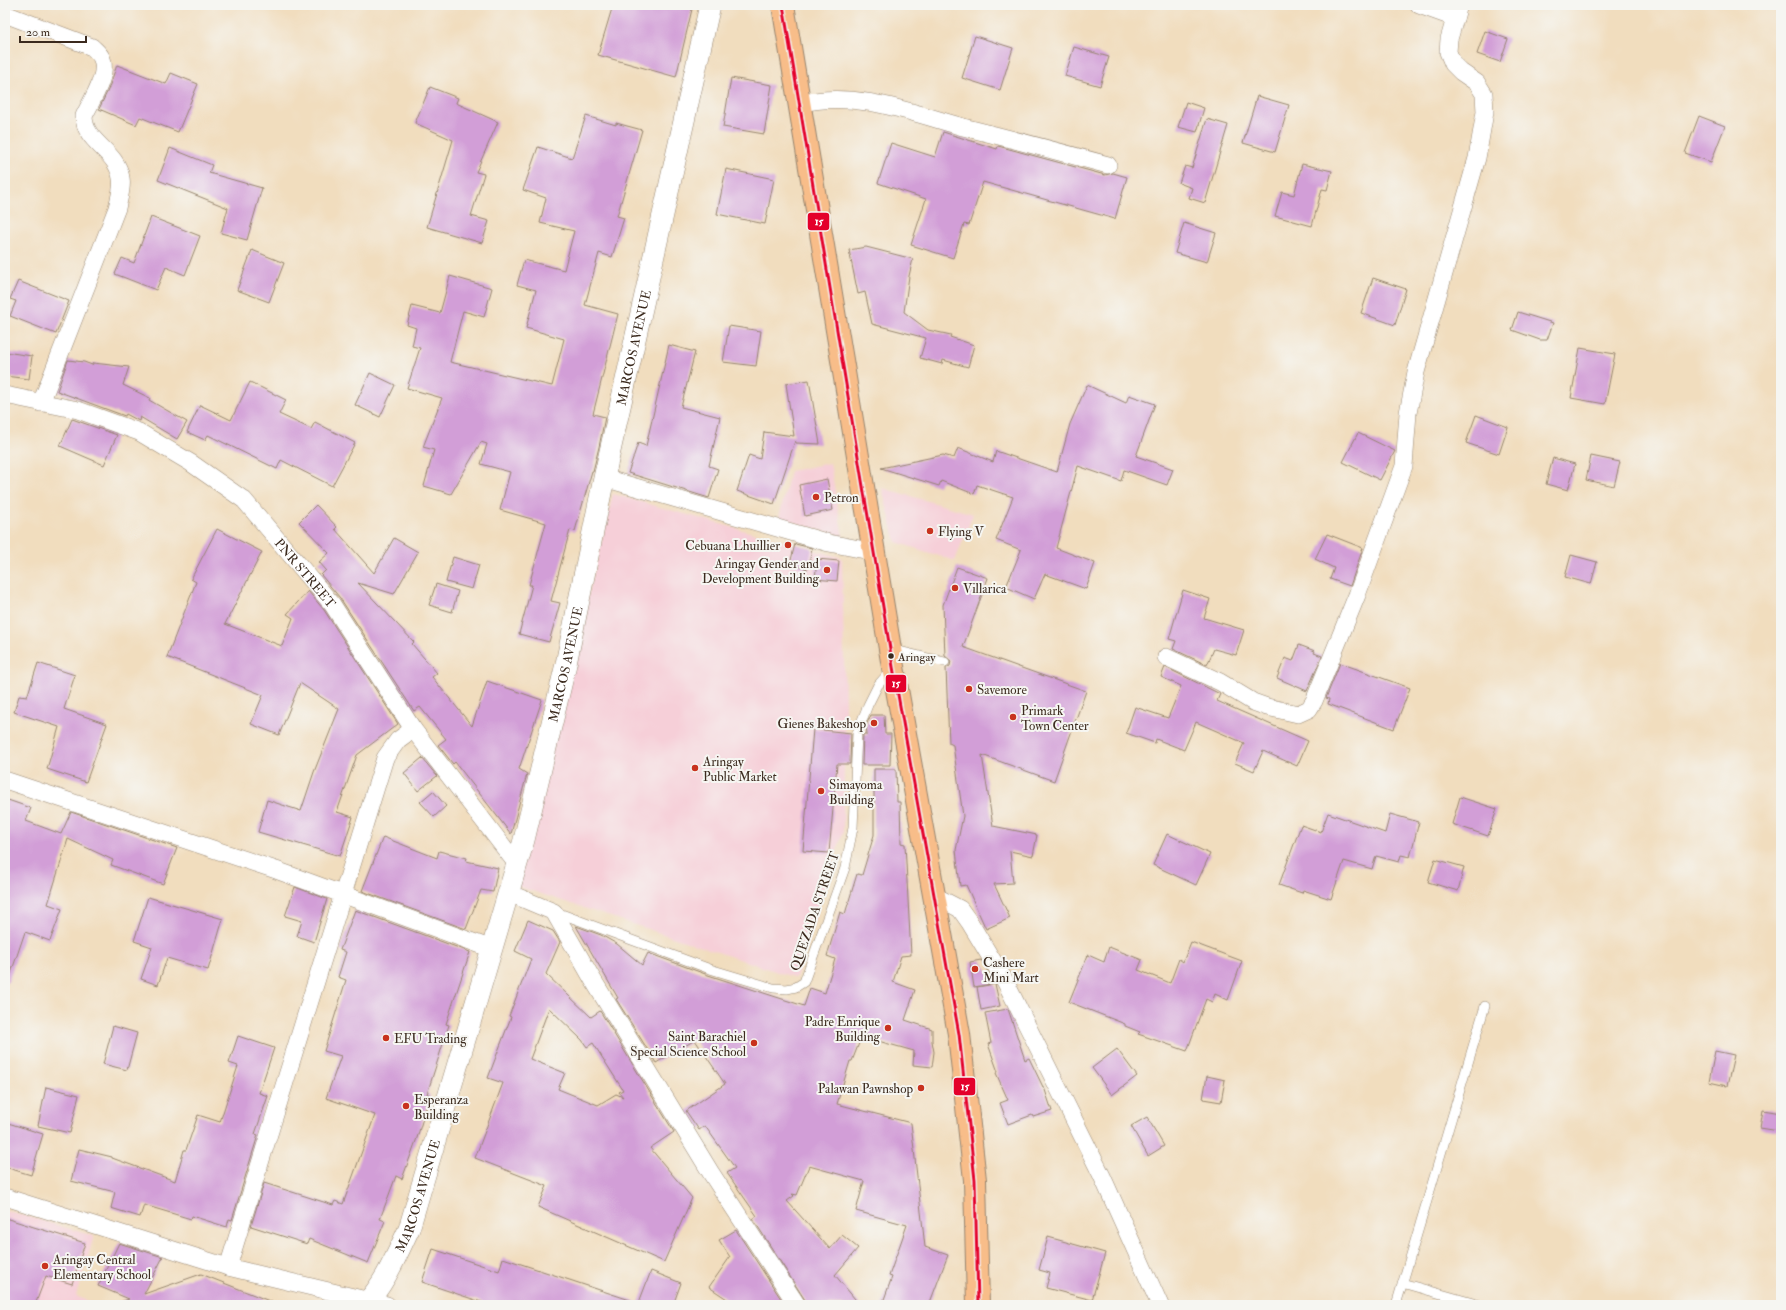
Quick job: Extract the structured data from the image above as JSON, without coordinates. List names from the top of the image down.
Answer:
{
  "streets": {
    "street": ["MARCOS AVENUE", "PNR STREET"],
    "lane": ["QUEZADA STREET"]
  },
  "crossings": [
    ["MARCOS AVENUE", "PNR STREET"]
  ],
  "places": [
    "Petron",
    "Flying V",
    "Cebuana Lhuillier",
    "Aringay Gender and Development Building",
    "Villarica",
    "Aringay",
    "Savemore",
    "Primark Town Center",
    "Gienes Bakeshop",
    "Aringay Public Market",
    "Simayoma Building",
    "Cashere Mini Mart",
    "Padre Enrique Building",
    "EFU Trading",
    "Saint Barachiel Special Science School",
    "Palawan Pawnshop",
    "Esperanza Building",
    "Aringay Central Elementary School"
  ],
  "lines": ["transit line 15"],
  "scale_bar": "20 m"
}
